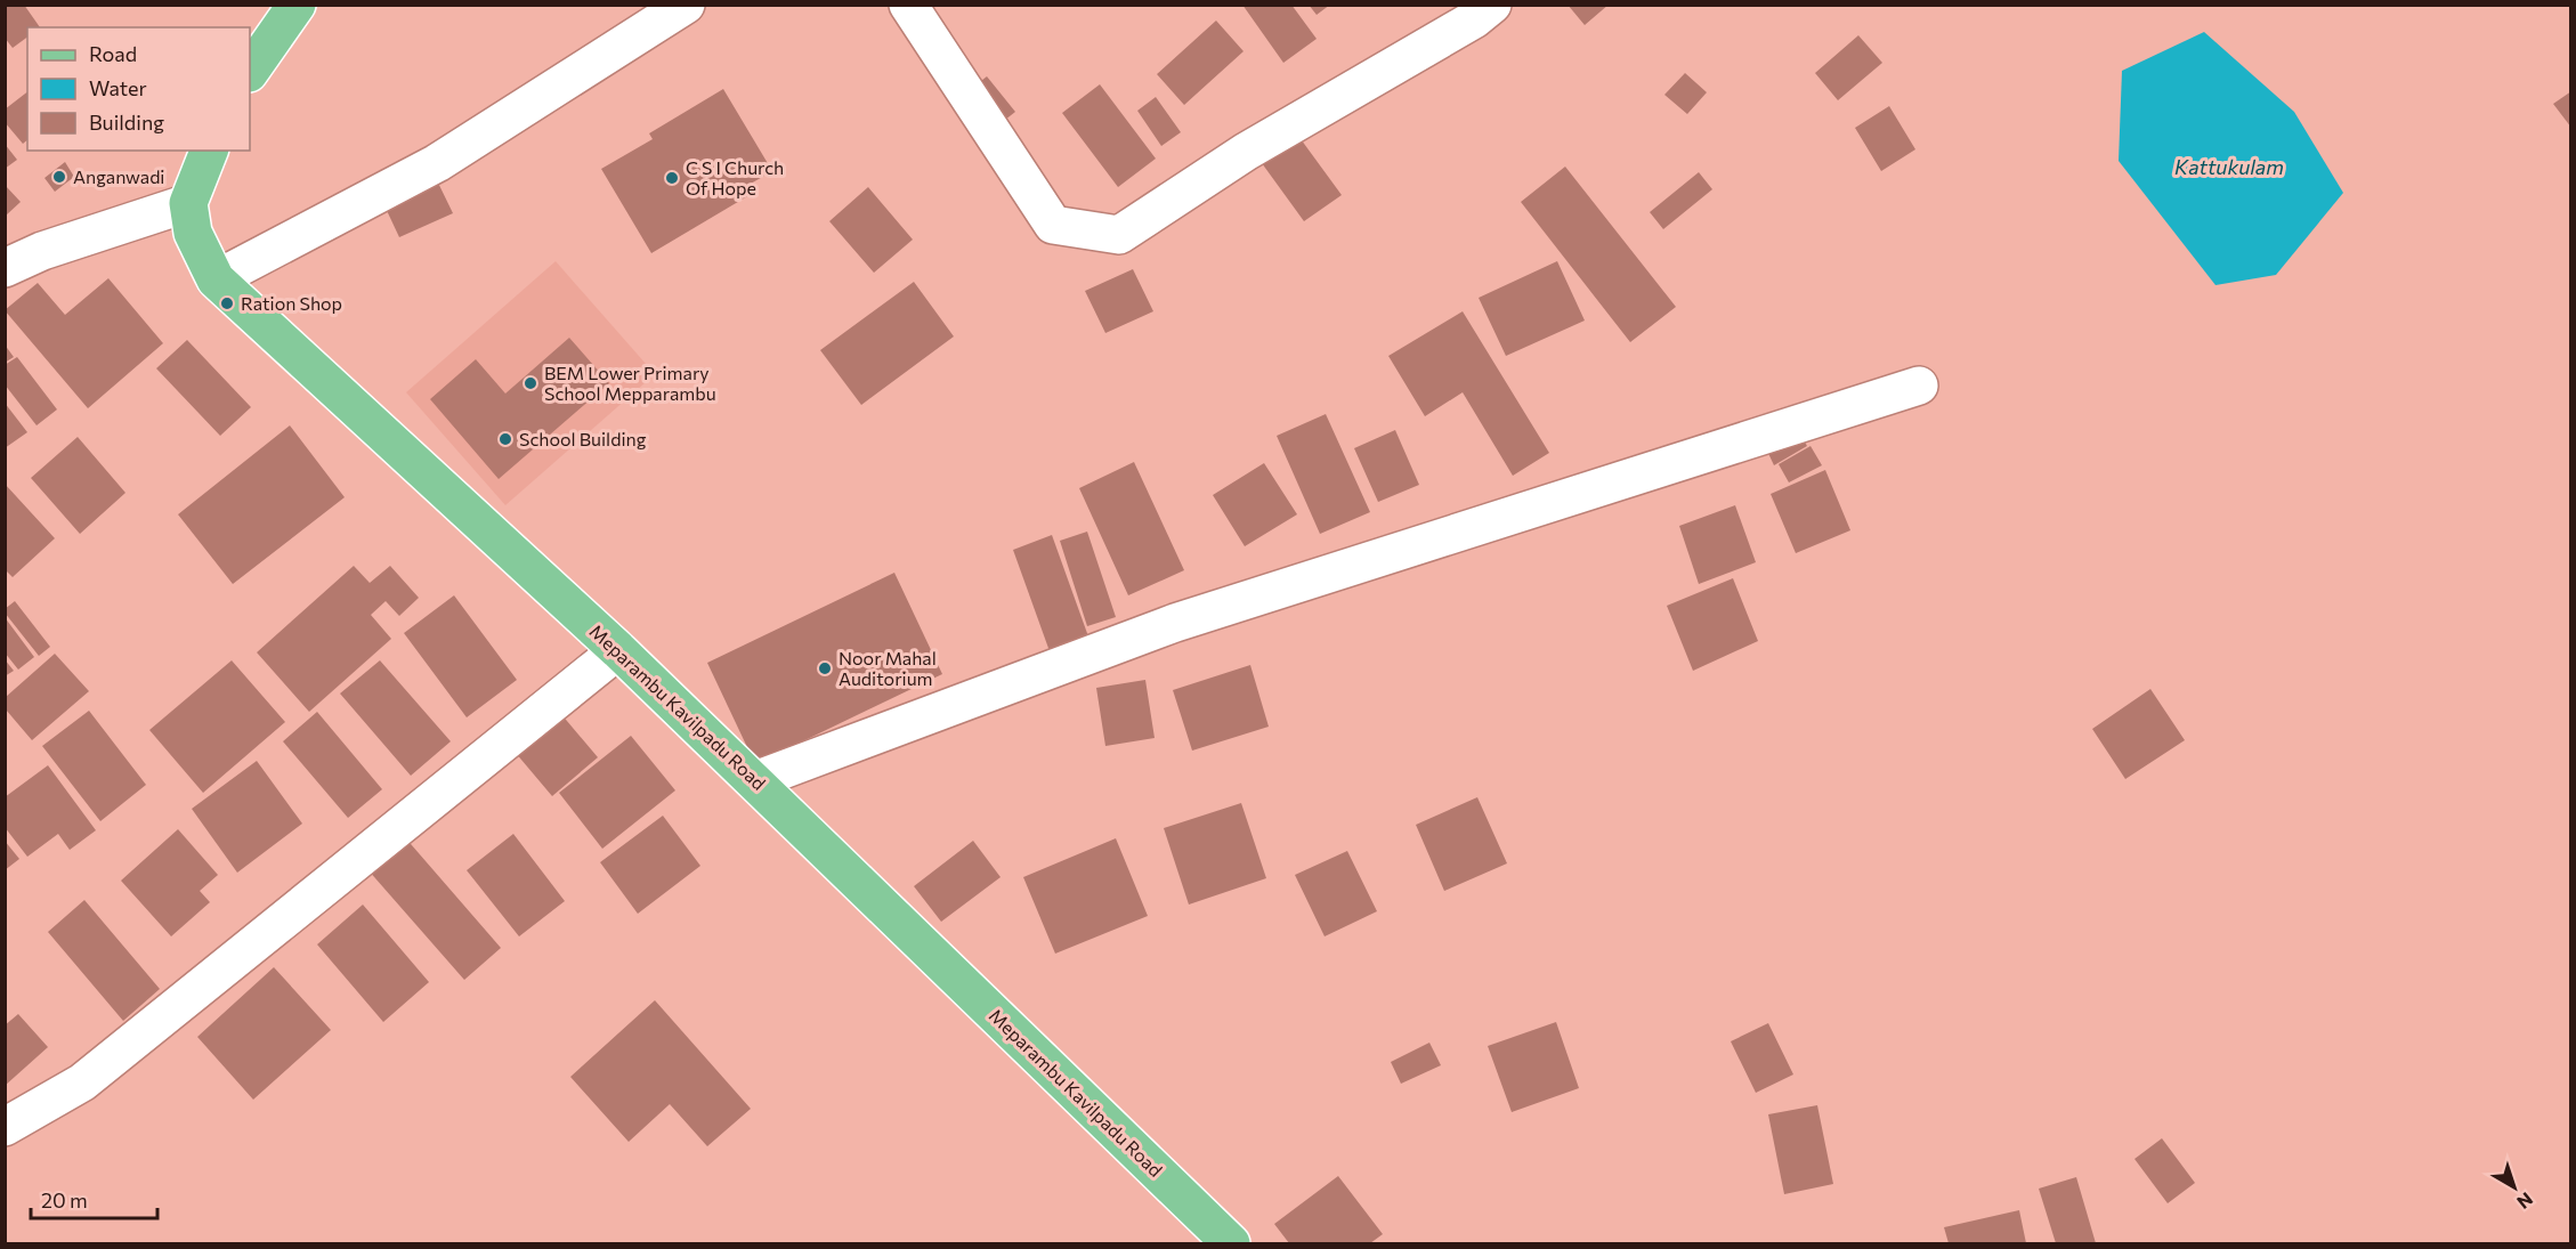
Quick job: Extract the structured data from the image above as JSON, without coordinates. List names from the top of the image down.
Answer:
{
  "streets": {
    "main road": ["Meparambu Kavilpadu Road"]
  },
  "water": ["Kattukulam"],
  "places": [
    "Anganwadi",
    "C S I Church Of Hope",
    "Ration Shop",
    "BEM Lower Primary School Mepparambu",
    "School Building",
    "Noor Mahal Auditorium"
  ],
  "legend": ["Road", "Water", "Building"],
  "scale_bar": "20 m",
  "north": "bottom right"
}
